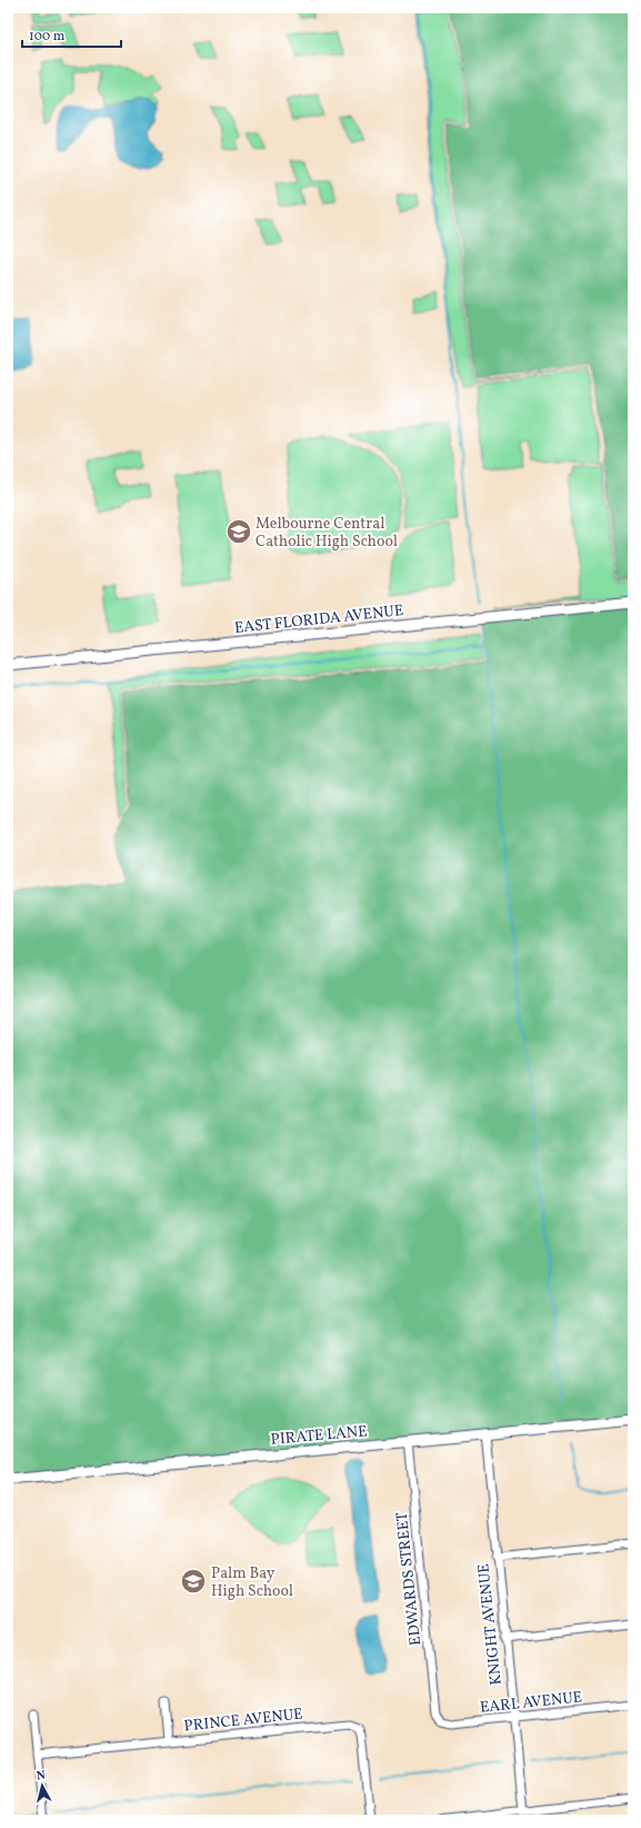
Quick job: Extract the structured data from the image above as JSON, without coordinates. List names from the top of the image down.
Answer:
{
  "streets": {
    "street": [
      "EAST FLORIDA AVENUE",
      "PIRATE LANE",
      "EDWARDS STREET",
      "KNIGHT AVENUE",
      "EARL AVENUE",
      "PRINCE AVENUE"
    ]
  },
  "crossings": [
    ["PIRATE LANE", "EDWARDS STREET"],
    ["PIRATE LANE", "KNIGHT AVENUE"],
    ["EDWARDS STREET", "EARL AVENUE"],
    ["KNIGHT AVENUE", "EARL AVENUE"]
  ],
  "places": {
    "school or university": ["Melbourne Central Catholic High School", "Palm Bay High School"]
  },
  "scale_bar": "100 m",
  "north": "top"
}
